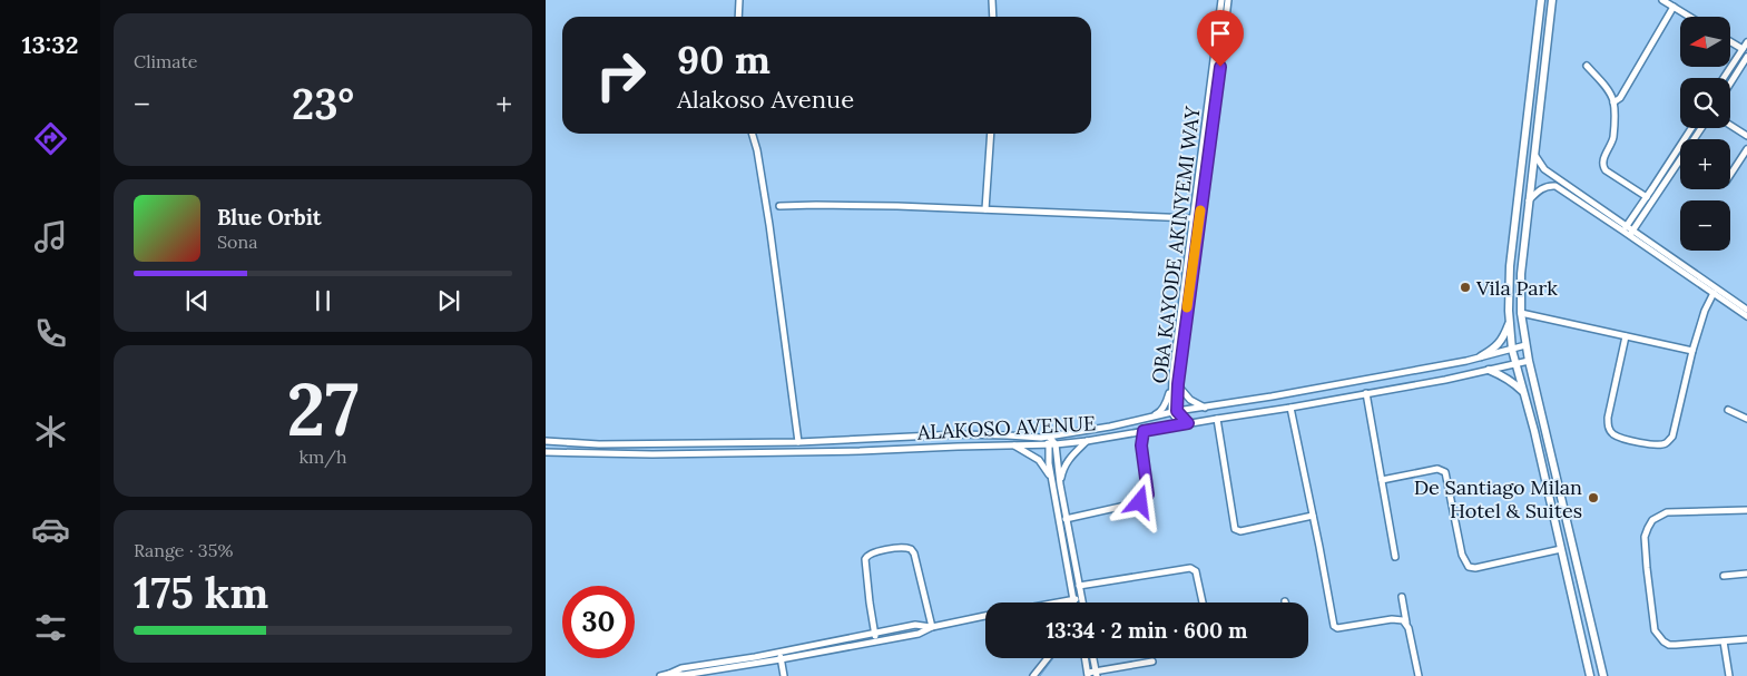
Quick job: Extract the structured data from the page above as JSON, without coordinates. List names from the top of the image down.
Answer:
{
  "streets": {
    "street": ["OBA KAYODE AKINYEMI WAY", "ALAKOSO AVENUE"]
  },
  "crossings": [
    ["OBA KAYODE AKINYEMI WAY", "ALAKOSO AVENUE"]
  ],
  "places": ["Vila Park", "De Santiago Milan Hotel & Suites"],
  "north": "left",
  "page": {
    "tabs": "13:32",
    "tile": [
      "Climate",
      ["27", "km/h"],
      ["Range · 35%", "175 km"]
    ],
    "map_buttons": ["+", "−"],
    "turn": ["90 m", "Alakoso Avenue"],
    "heat": ["−", "23°", "+"],
    "song": ["Blue Orbit", "Sona"],
    "limit": "30",
    "trip": "13:34 · 2 min · 600 m"
  }
}
